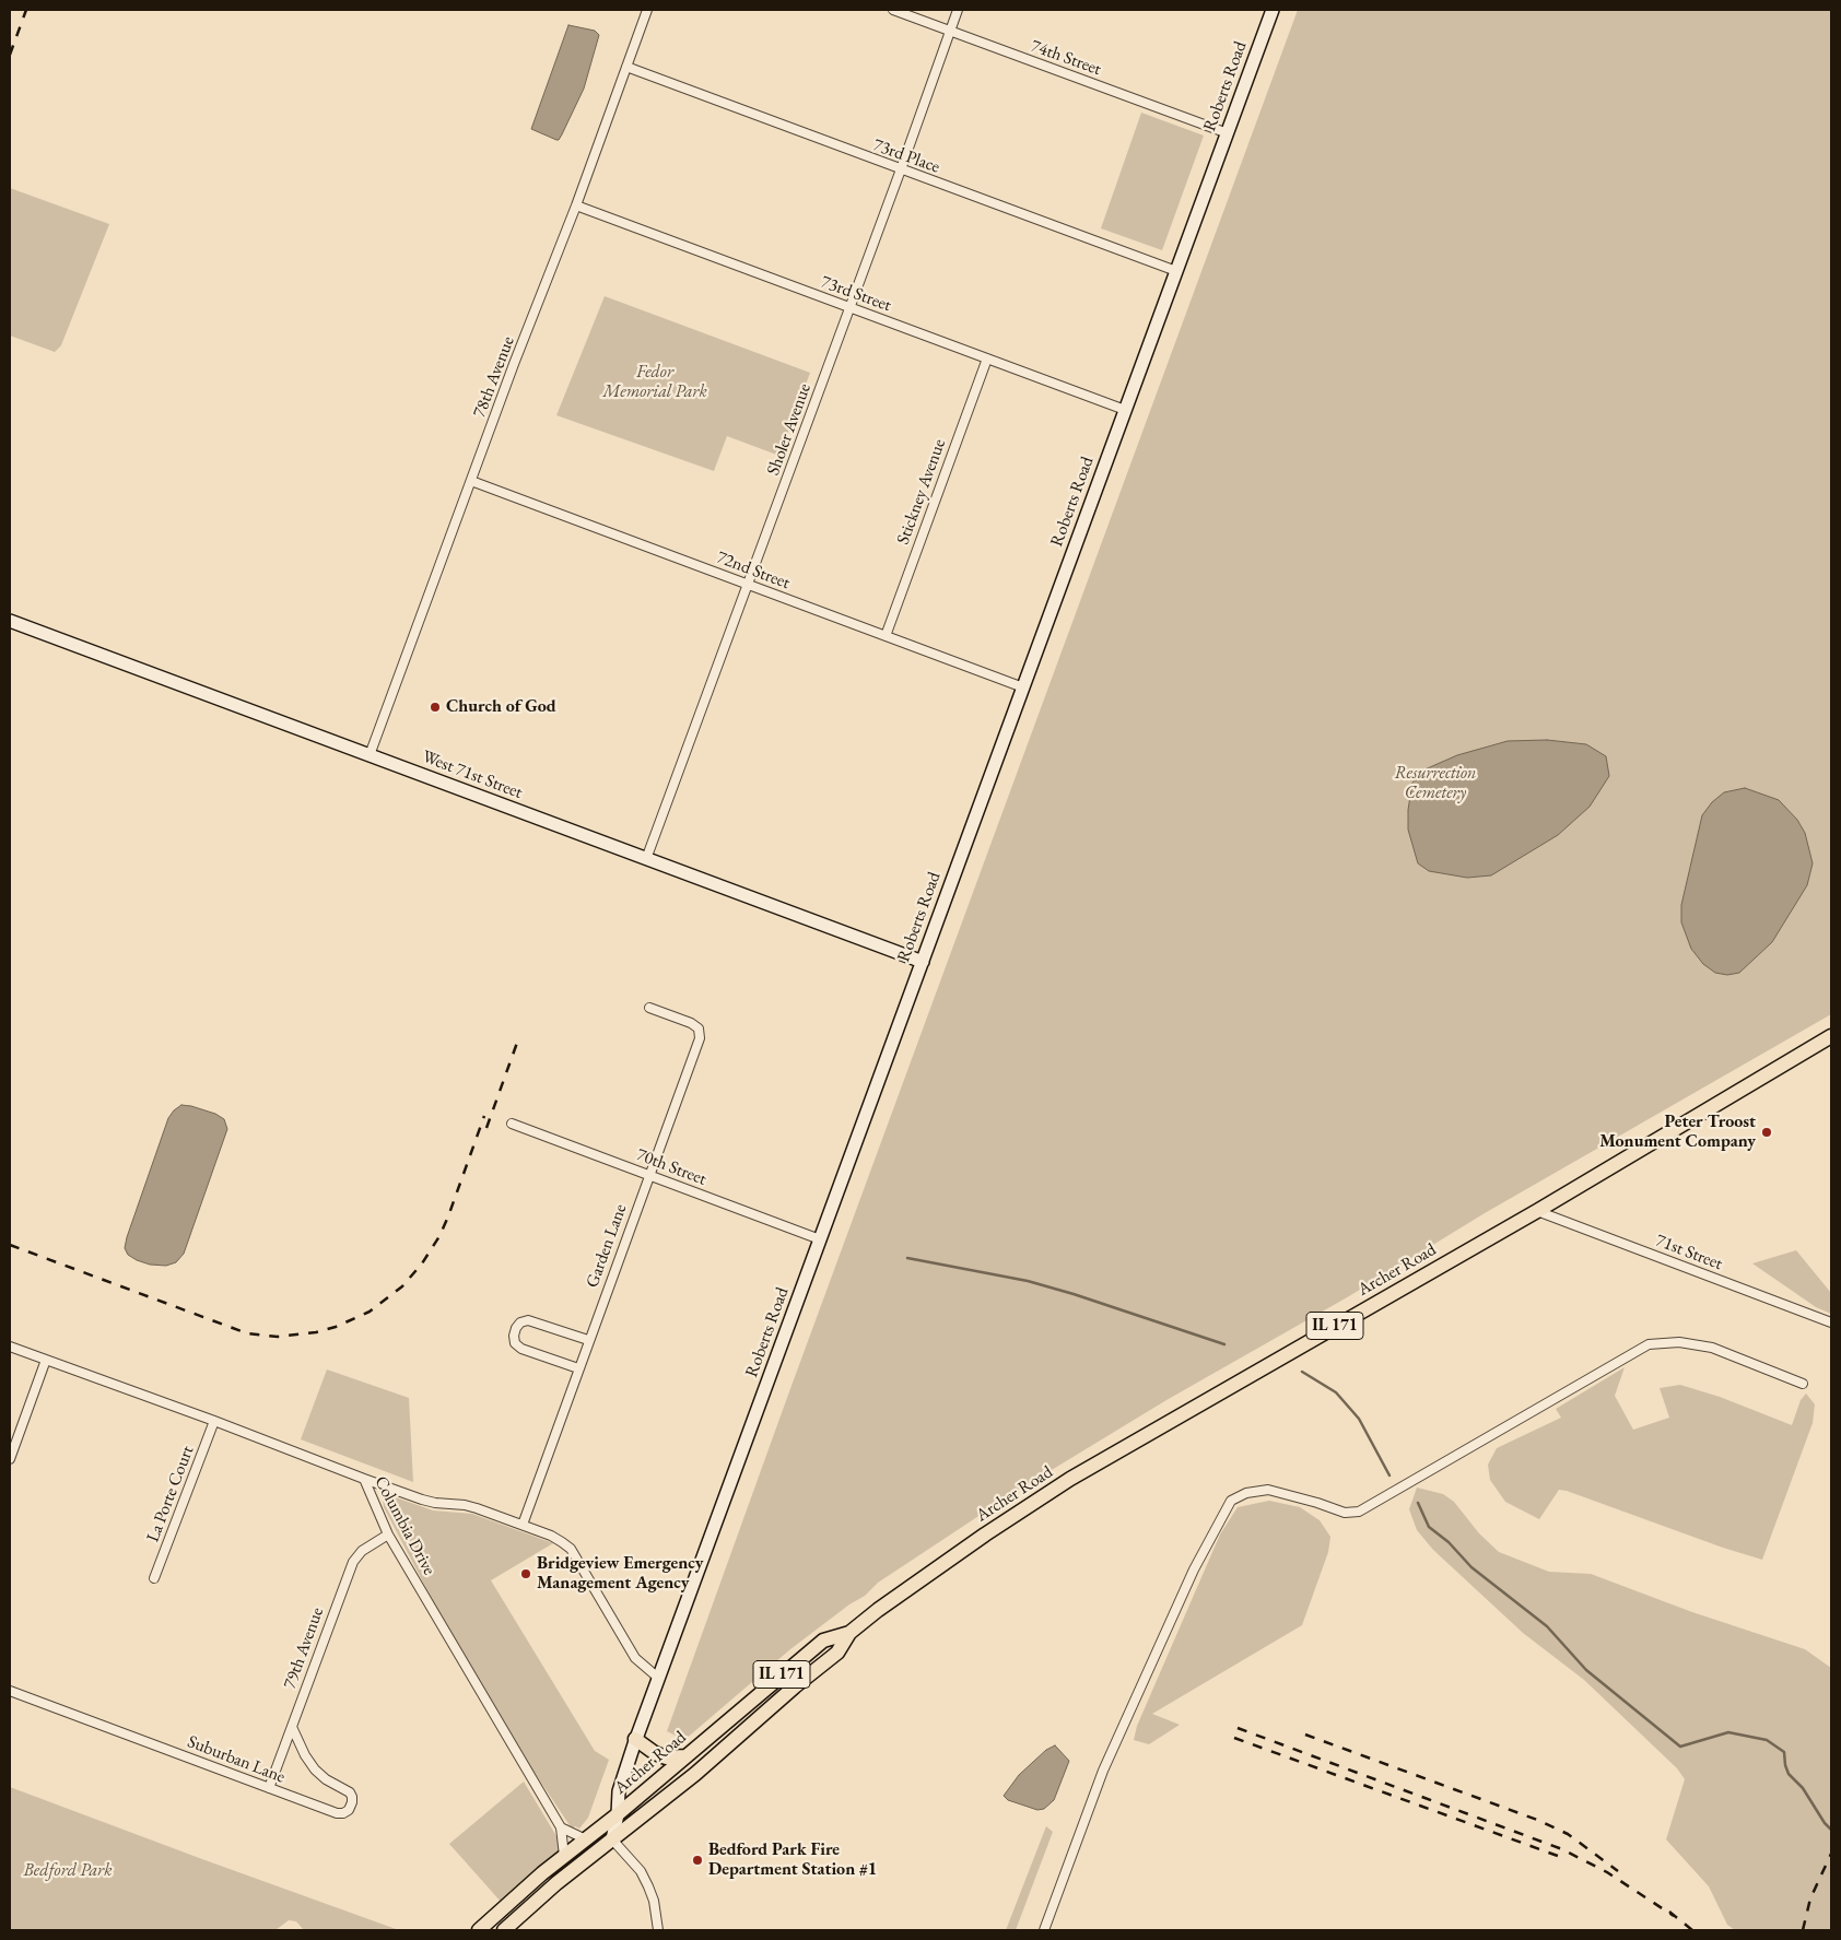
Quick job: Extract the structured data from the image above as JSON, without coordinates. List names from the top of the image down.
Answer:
{
  "streets": {
    "main road": ["Archer Road", "IL 171"],
    "street": [
      "74th Street",
      "Roberts Road",
      "73rd Place",
      "73rd Street",
      "78th Avenue",
      "Sholer Avenue",
      "Stickney Avenue",
      "72nd Street",
      "West 71st Street",
      "70th Street",
      "Garden Lane",
      "71st Street",
      "La Porte Court",
      "Columbia Drive",
      "79th Avenue",
      "Suburban Lane"
    ]
  },
  "crossings": [
    ["74th Street", "Roberts Road"],
    ["74th Street", "Sholer Avenue"],
    ["Roberts Road", "73rd Place"],
    ["Roberts Road", "73rd Street"],
    ["Roberts Road", "72nd Street"],
    ["Roberts Road", "West 71st Street"],
    ["Roberts Road", "70th Street"],
    ["Roberts Road", "Archer Road"],
    ["73rd Place", "78th Avenue"],
    ["73rd Place", "Sholer Avenue"],
    ["73rd Street", "78th Avenue"],
    ["73rd Street", "Sholer Avenue"],
    ["73rd Street", "Stickney Avenue"],
    ["78th Avenue", "72nd Street"],
    ["78th Avenue", "West 71st Street"],
    ["Sholer Avenue", "72nd Street"],
    ["Sholer Avenue", "West 71st Street"],
    ["Stickney Avenue", "72nd Street"],
    ["70th Street", "Garden Lane"],
    ["71st Street", "Archer Road"],
    ["Archer Road", "Columbia Drive"],
    ["La Porte Court", "Columbia Drive"],
    ["Columbia Drive", "79th Avenue"],
    ["79th Avenue", "Suburban Lane"]
  ],
  "parks": ["Fedor Memorial Park", "Resurrection Cemetery", "Bedford Park"],
  "places": [
    "Church of God",
    "Peter Troost Monument Company",
    "Bridgeview Emergency Management Agency",
    "Bedford Park Fire Department Station #1"
  ]
}
